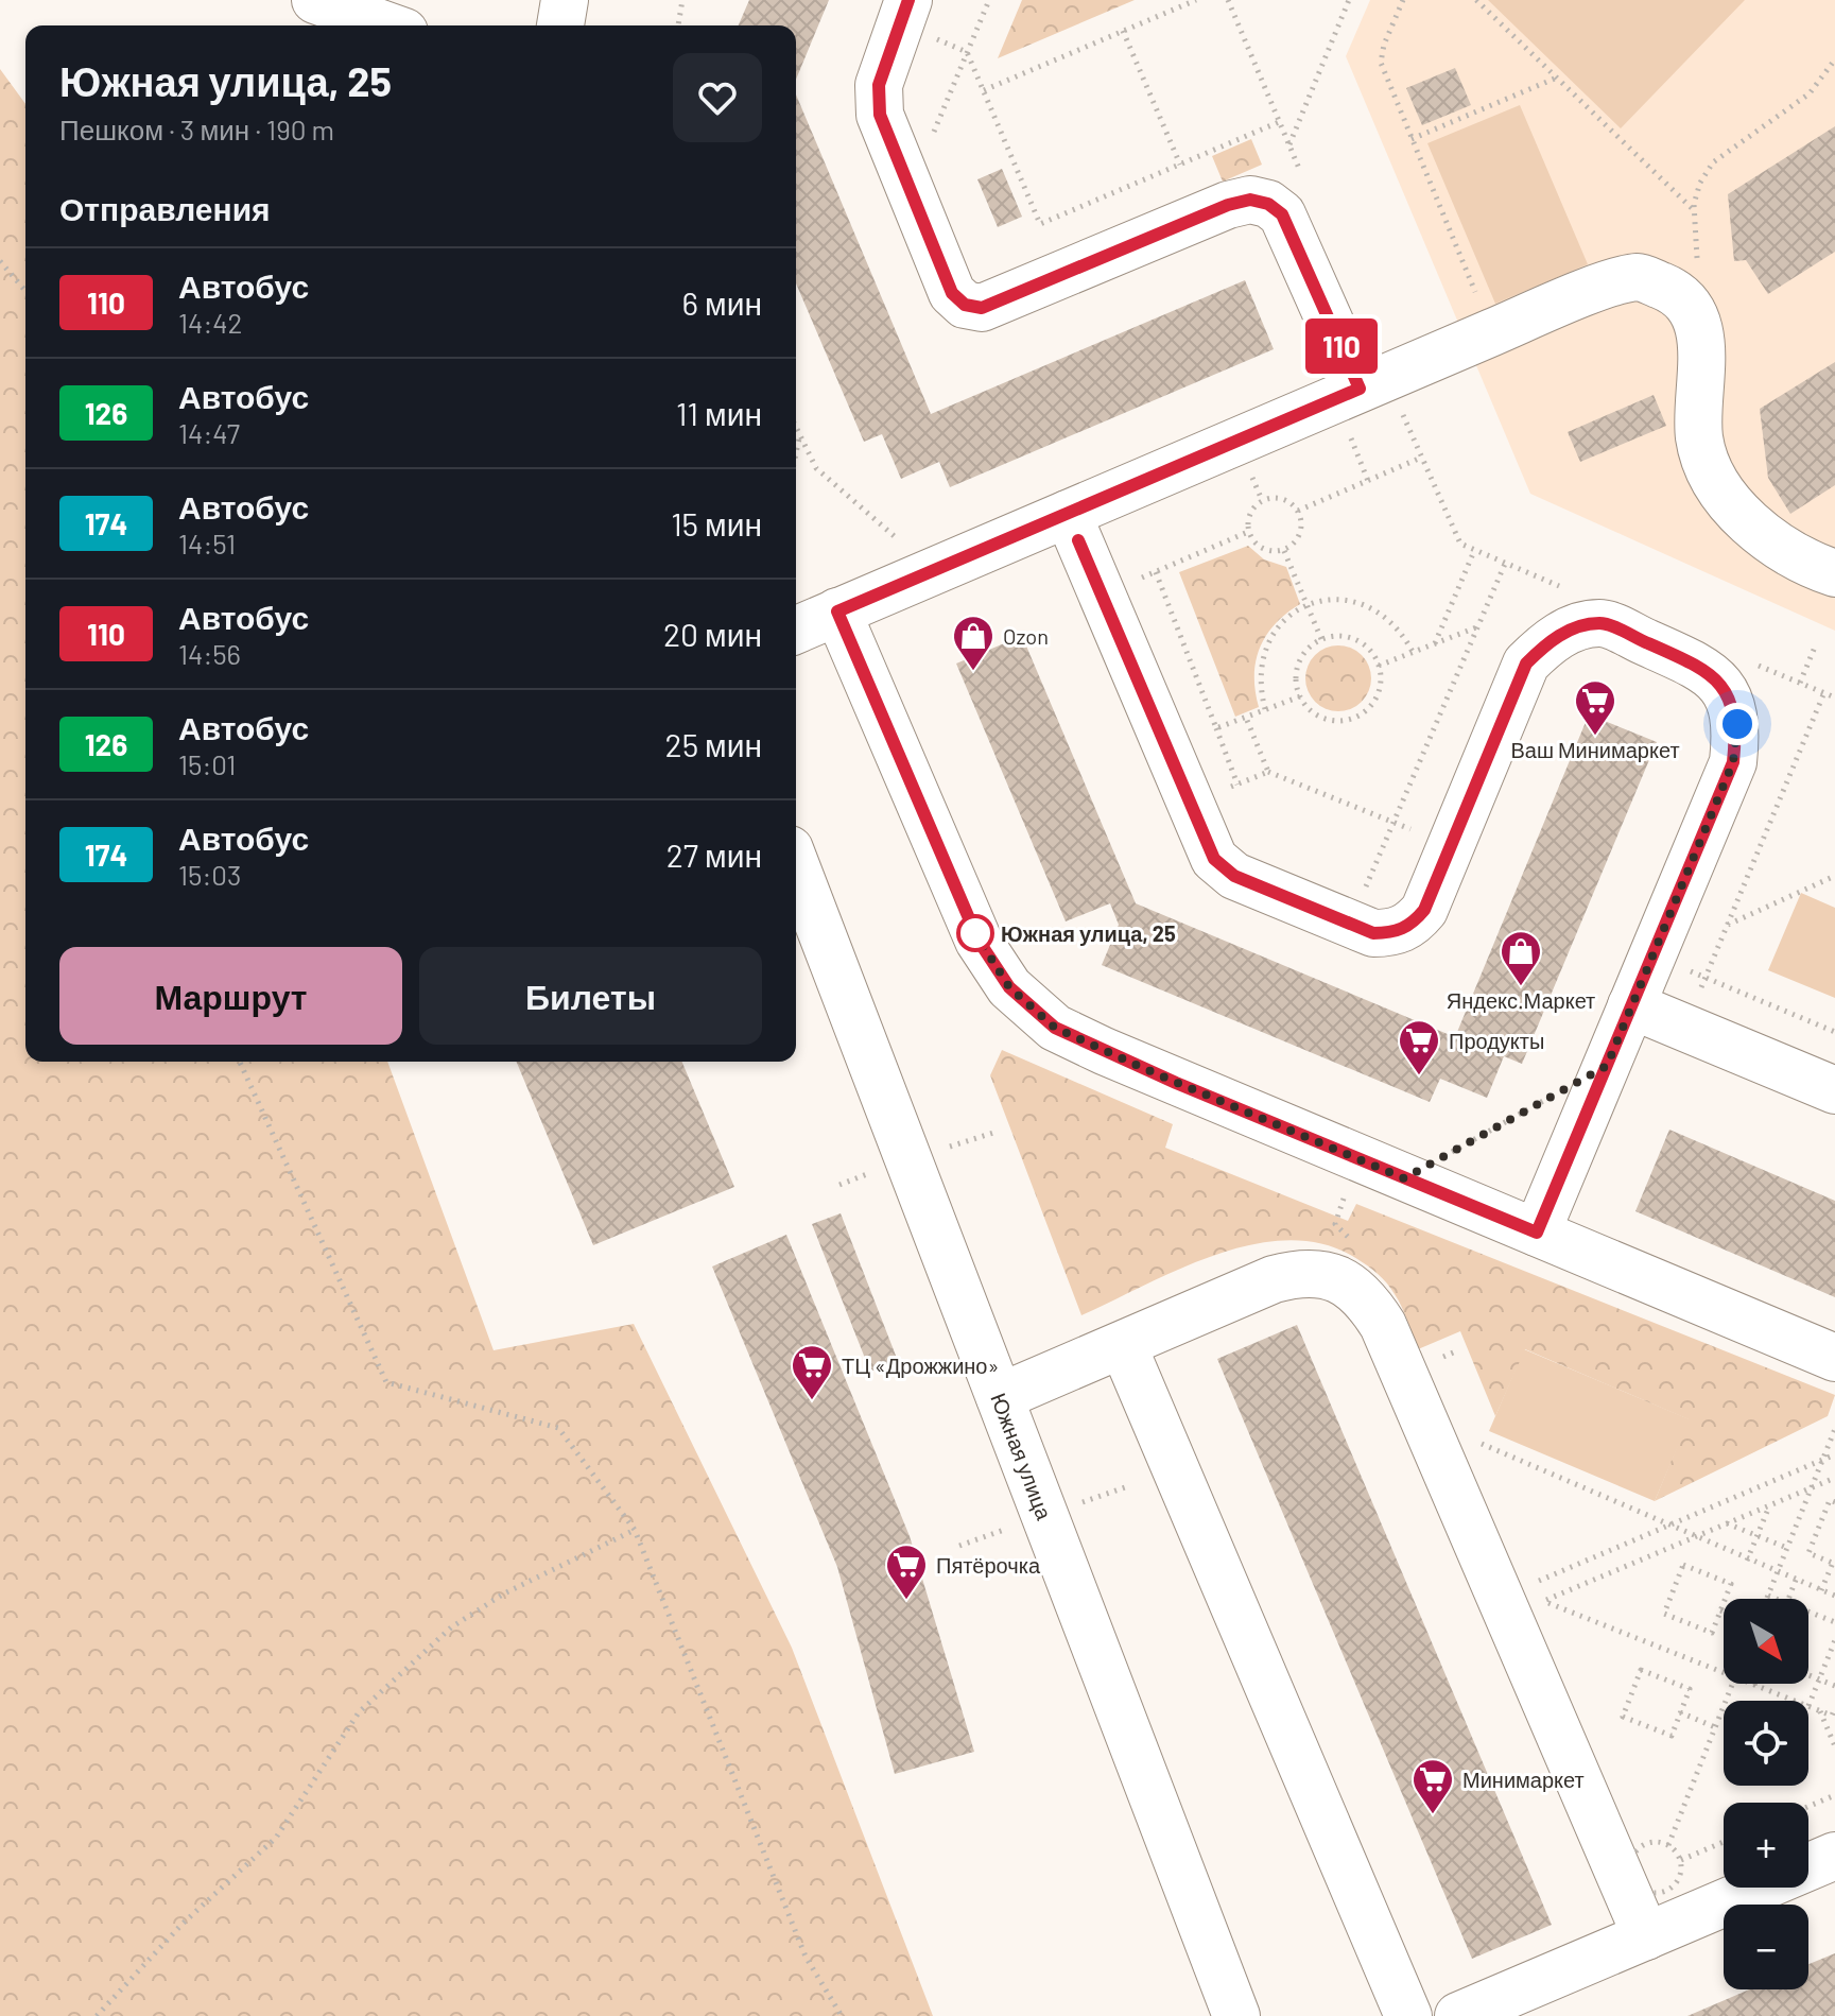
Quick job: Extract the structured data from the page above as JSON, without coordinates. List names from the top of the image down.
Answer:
{
  "streets": {
    "street": ["Южная улица"]
  },
  "places": {
    "shop": ["Ozon", "Яндекс.Маркет"],
    "supermarket": [
      "Ваш Минимаркет",
      "Продукты",
      "ТЦ «Дрожжино»",
      "Пятёрочка",
      "Минимаркет"
    ],
    "other": ["Южная улица, 25"]
  },
  "lines": ["bus line 110"],
  "north": "bottom right",
  "page": {
    "on_map": "110",
    "heading": [
      ["Южная улица, 25", "Пешком · 3 мин · 190 m"],
      "Отправления"
    ],
    "list": [
      {
        "mark": "110",
        "name": "Автобус",
        "note": "14:42",
        "value": "6 мин"
      },
      {
        "mark": "126",
        "name": "Автобус",
        "note": "14:47",
        "value": "11 мин"
      },
      {
        "mark": "174",
        "name": "Автобус",
        "note": "14:51",
        "value": "15 мин"
      },
      {
        "mark": "110",
        "name": "Автобус",
        "note": "14:56",
        "value": "20 мин"
      },
      {
        "mark": "126",
        "name": "Автобус",
        "note": "15:01",
        "value": "25 мин"
      },
      {
        "mark": "174",
        "name": "Автобус",
        "note": "15:03",
        "value": "27 мин"
      }
    ],
    "buttons": ["Маршрут", "Билеты"],
    "map_buttons": ["+", "−"]
  }
}
